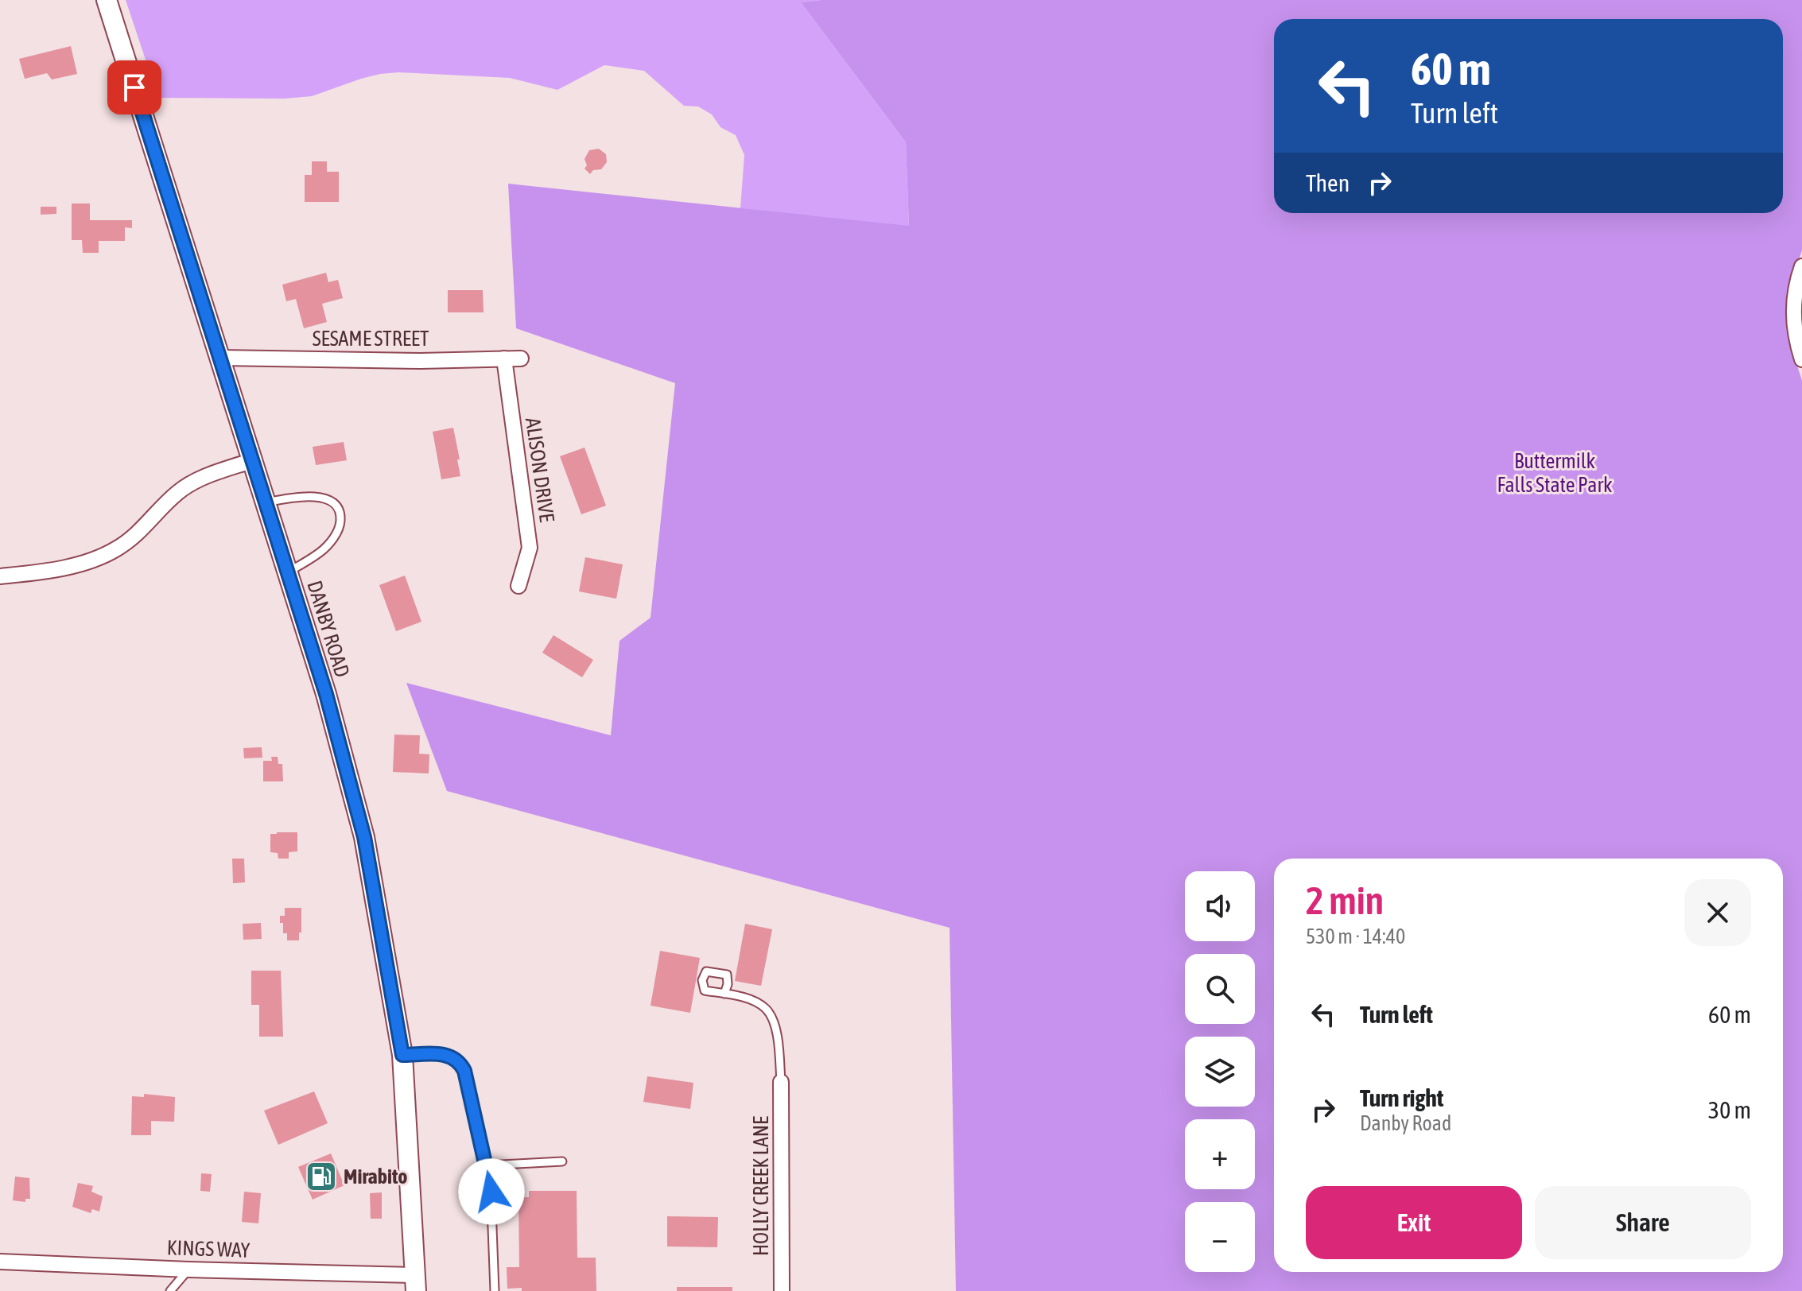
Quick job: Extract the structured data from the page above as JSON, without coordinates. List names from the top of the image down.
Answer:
{
  "streets": {
    "main road": ["DANBY ROAD"],
    "street": [
      "SESAME STREET",
      "ALISON DRIVE",
      "HOLLY CREEK LANE",
      "KINGS WAY"
    ]
  },
  "crossings": [
    ["SESAME STREET", "ALISON DRIVE"],
    ["SESAME STREET", "DANBY ROAD"],
    ["DANBY ROAD", "KINGS WAY"]
  ],
  "parks": ["Buttermilk Falls State Park"],
  "places": {
    "fuel station": ["Mirabito"]
  },
  "page": {
    "turn": ["60 m", "Turn left"],
    "then": "Then",
    "heading": ["2 min", "530 m · 14:40"],
    "map_buttons": ["+", "−"],
    "list": [
      {
        "name": "Turn left",
        "value": "60 m"
      },
      {
        "name": "Turn right",
        "note": "Danby Road",
        "value": "30 m"
      }
    ],
    "buttons": ["Exit", "Share"]
  }
}
